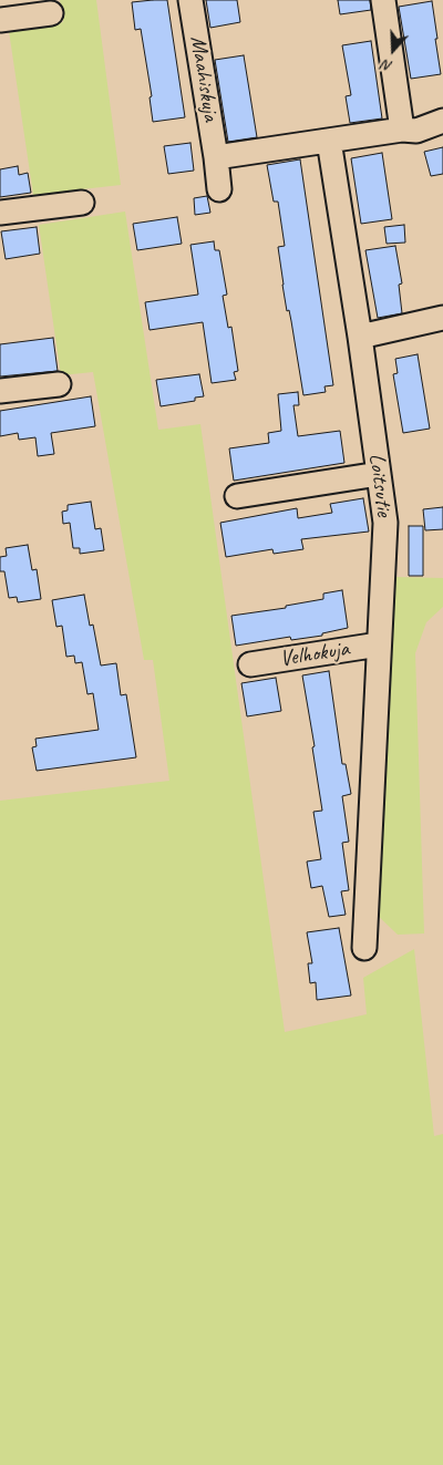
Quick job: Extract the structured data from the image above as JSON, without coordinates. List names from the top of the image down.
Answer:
{
  "streets": {
    "street": ["Maahiskuja", "Loitsutie", "Velhokuja"]
  },
  "crossings": [
    ["Loitsutie", "Velhokuja"]
  ],
  "north": "bottom"
}
